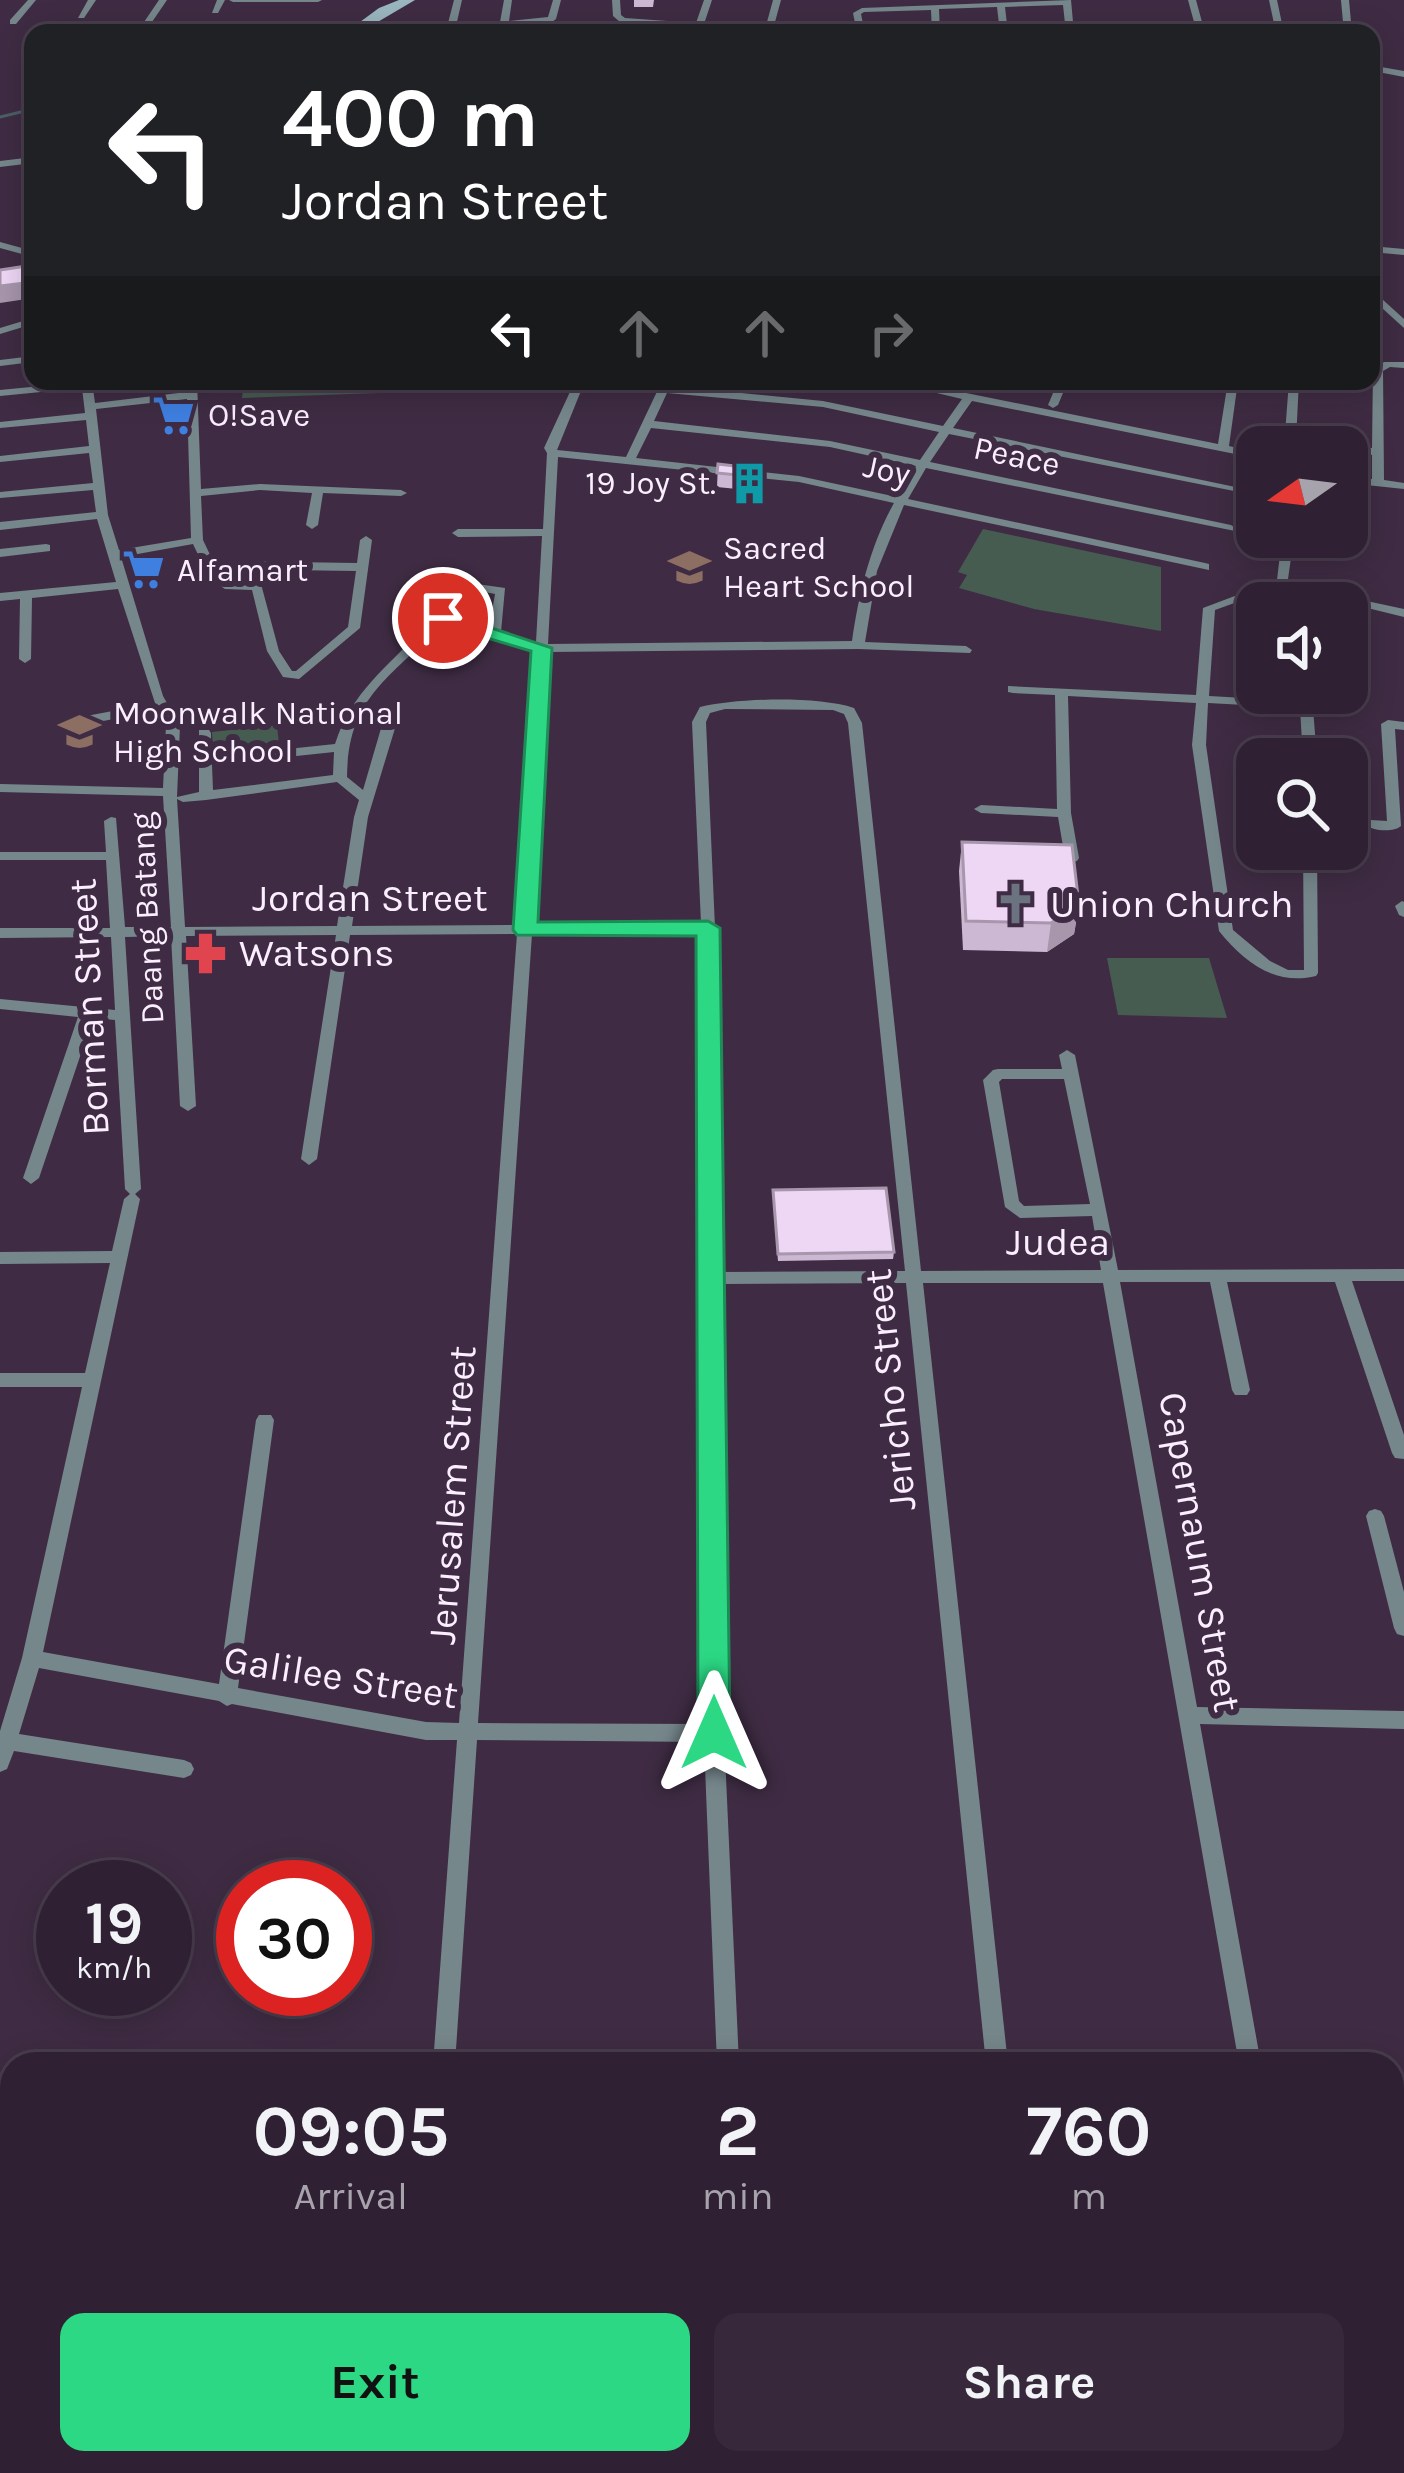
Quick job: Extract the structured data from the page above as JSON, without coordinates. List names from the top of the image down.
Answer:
{
  "streets": {
    "street": [
      "Peace",
      "Joy",
      "Jordan Street",
      "Daang Batang",
      "Borman Street",
      "Judea",
      "Jericho Street",
      "Jerusalem Street",
      "Capernaum Street",
      "Galilee Street"
    ]
  },
  "crossings": [
    ["Joy", "Jerusalem Street"],
    ["Jordan Street", "Daang Batang"],
    ["Jordan Street", "Borman Street"],
    ["Jordan Street", "Jericho Street"],
    ["Jordan Street", "Jerusalem Street"],
    ["Borman Street", "Galilee Street"],
    ["Judea", "Jericho Street"],
    ["Judea", "Capernaum Street"],
    ["Jerusalem Street", "Galilee Street"]
  ],
  "places": {
    "supermarket": ["O!Save", "Alfamart"],
    "building": ["19 Joy St."],
    "school or university": ["Sacred Heart School", "Moonwalk National High School"],
    "church": ["Union Church"],
    "pharmacy": ["Watsons"]
  },
  "north": "left",
  "page": {
    "turn": ["400 m", "Jordan Street"],
    "speed": "19 km/h",
    "limit": "30",
    "eta": [
      "09:05",
      "Arrival",
      "2",
      "min",
      "760",
      "m"
    ],
    "buttons": ["Exit", "Share"]
  }
}
